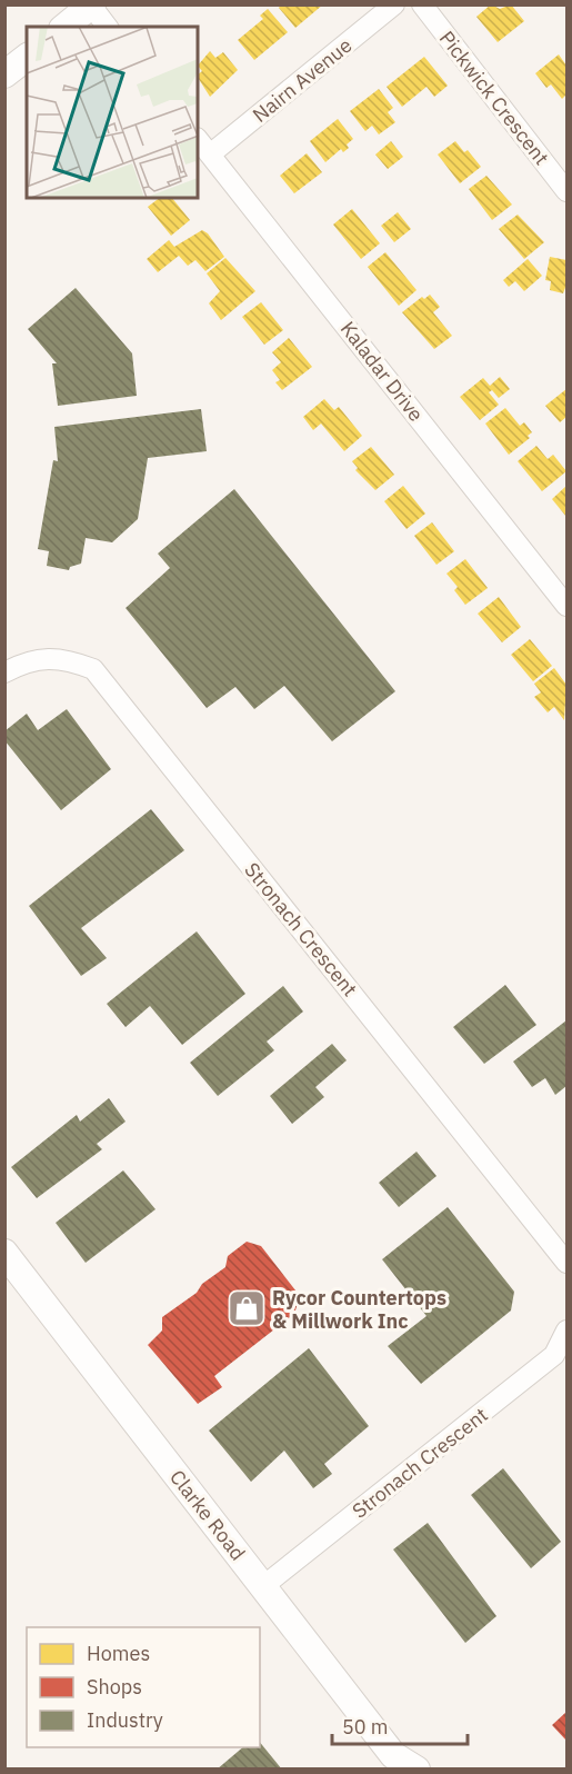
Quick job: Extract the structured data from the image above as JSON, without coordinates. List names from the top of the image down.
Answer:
{
  "streets": {
    "main road": ["Clarke Road"],
    "street": [
      "Nairn Avenue",
      "Pickwick Crescent",
      "Kaladar Drive",
      "Stronach Crescent"
    ]
  },
  "crossings": [
    ["Nairn Avenue", "Kaladar Drive"],
    ["Stronach Crescent", "Clarke Road"]
  ],
  "places": {
    "shop": ["Rycor Countertops & Millwork Inc"]
  },
  "legend": ["Homes", "Shops", "Industry"],
  "scale_bar": "50 m"
}
